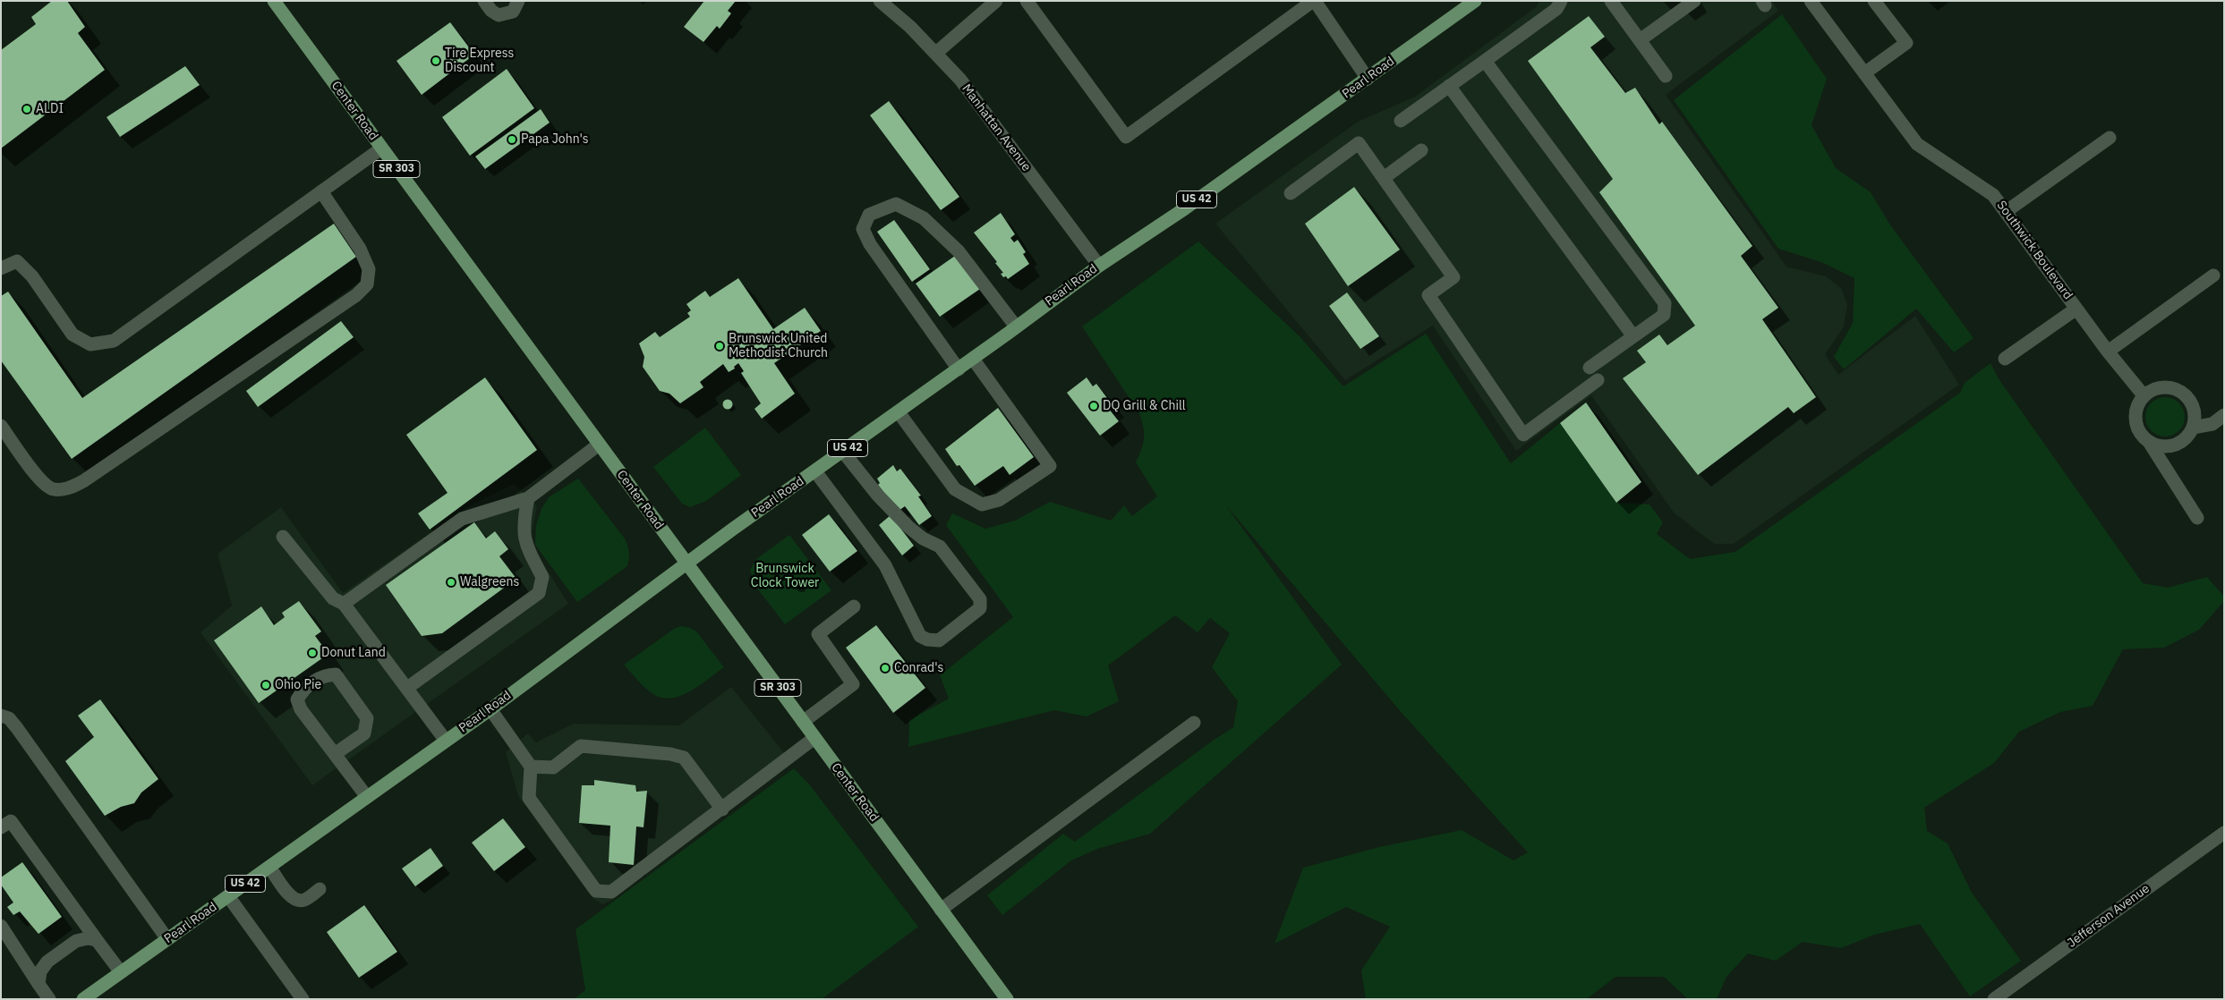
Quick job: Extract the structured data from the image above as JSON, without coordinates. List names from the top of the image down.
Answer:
{
  "streets": {
    "main road": [
      "Pearl Road",
      "Center Road",
      "SR 303",
      "US 42"
    ],
    "street": ["Manhattan Avenue", "Southwick Boulevard", "Jefferson Avenue"]
  },
  "crossings": [
    ["Pearl Road", "Center Road"],
    ["Pearl Road", "Manhattan Avenue"]
  ],
  "parks": ["Brunswick Clock Tower"],
  "places": [
    "Tire Express Discount",
    "ALDI",
    "Papa John's",
    "Brunswick United Methodist Church",
    "DQ Grill & Chill",
    "Walgreens",
    "Donut Land",
    "Conrad's",
    "Ohio Pie"
  ]
}
